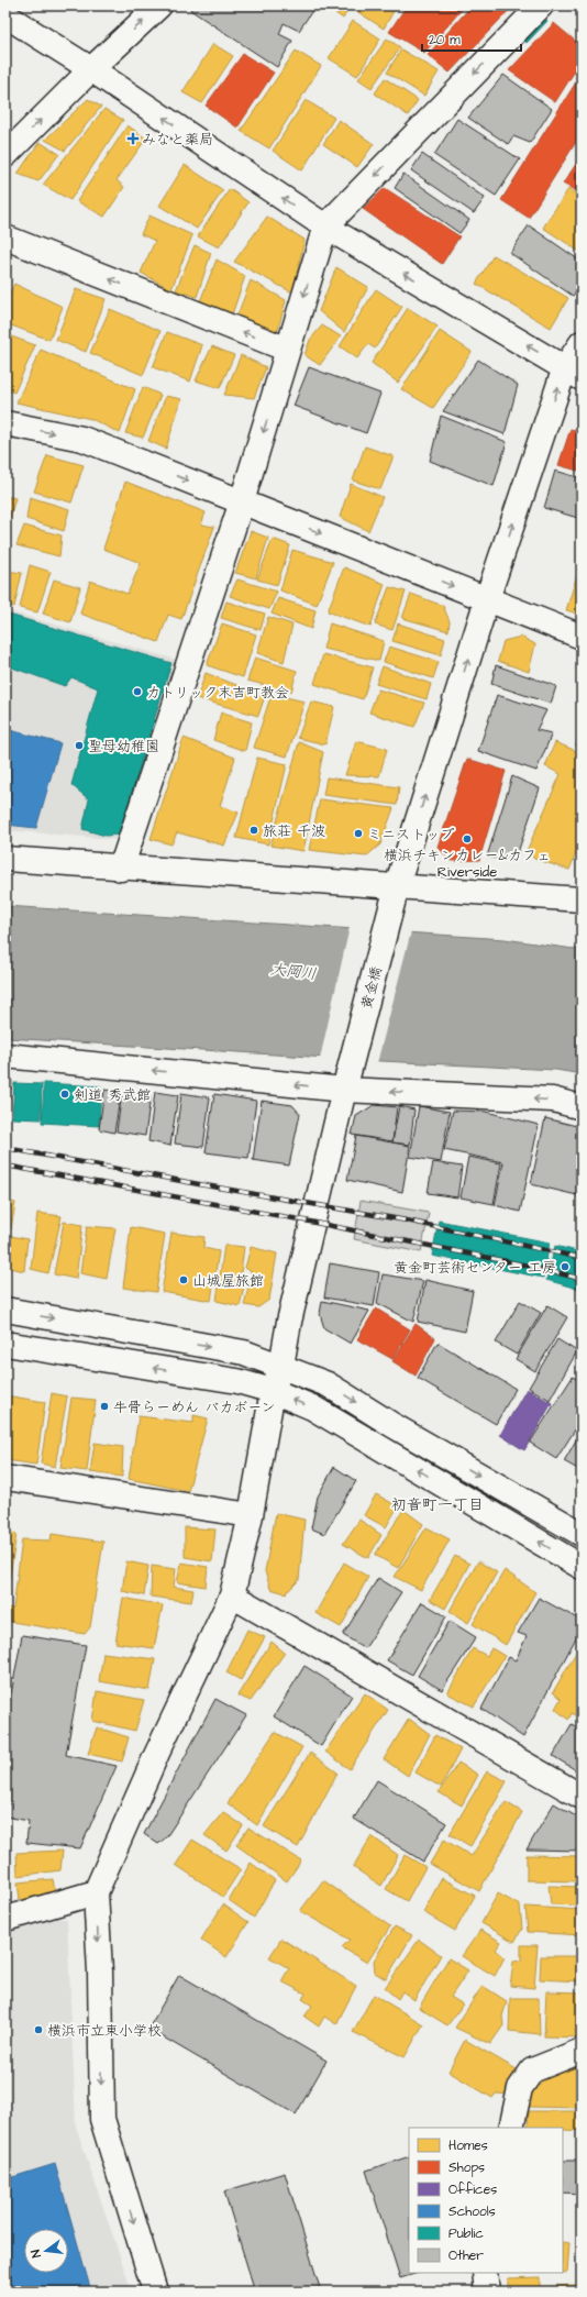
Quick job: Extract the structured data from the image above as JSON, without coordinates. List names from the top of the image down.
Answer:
{
  "streets": {
    "street": ["黄金橋"]
  },
  "districts": ["初音町一丁目"],
  "water": ["大岡川"],
  "places": {
    "health": ["みなと薬局"],
    "other": [
      "カトリック末吉町教会",
      "聖母幼稚園",
      "旅荘 千波",
      "ミニストップ",
      "横浜チキンカレー&カフェ Riverside",
      "剣道 秀武館",
      "黄金町芸術センター 工房",
      "山城屋旅館",
      "牛骨らーめん バカボーン",
      "横浜市立東小学校"
    ]
  },
  "legend": [
    "Homes",
    "Shops",
    "Offices",
    "Schools",
    "Public",
    "Other"
  ],
  "scale_bar": "20 m",
  "north": "left"
}
